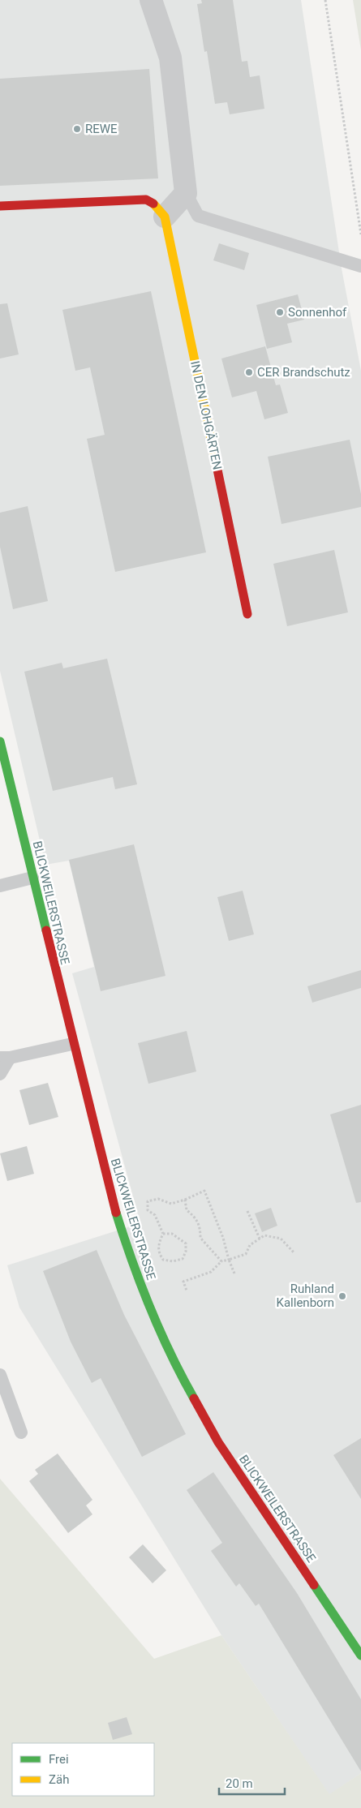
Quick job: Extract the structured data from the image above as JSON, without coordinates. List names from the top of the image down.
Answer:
{
  "streets": {
    "street": ["IN DEN LOHGÄRTEN", "BLICKWEILERSTRASSE"]
  },
  "places": [
    "REWE",
    "Sonnenhof",
    "CER Brandschutz",
    "Ruhland Kallenborn"
  ],
  "legend": ["Frei", "Zäh"],
  "scale_bar": "20 m"
}
